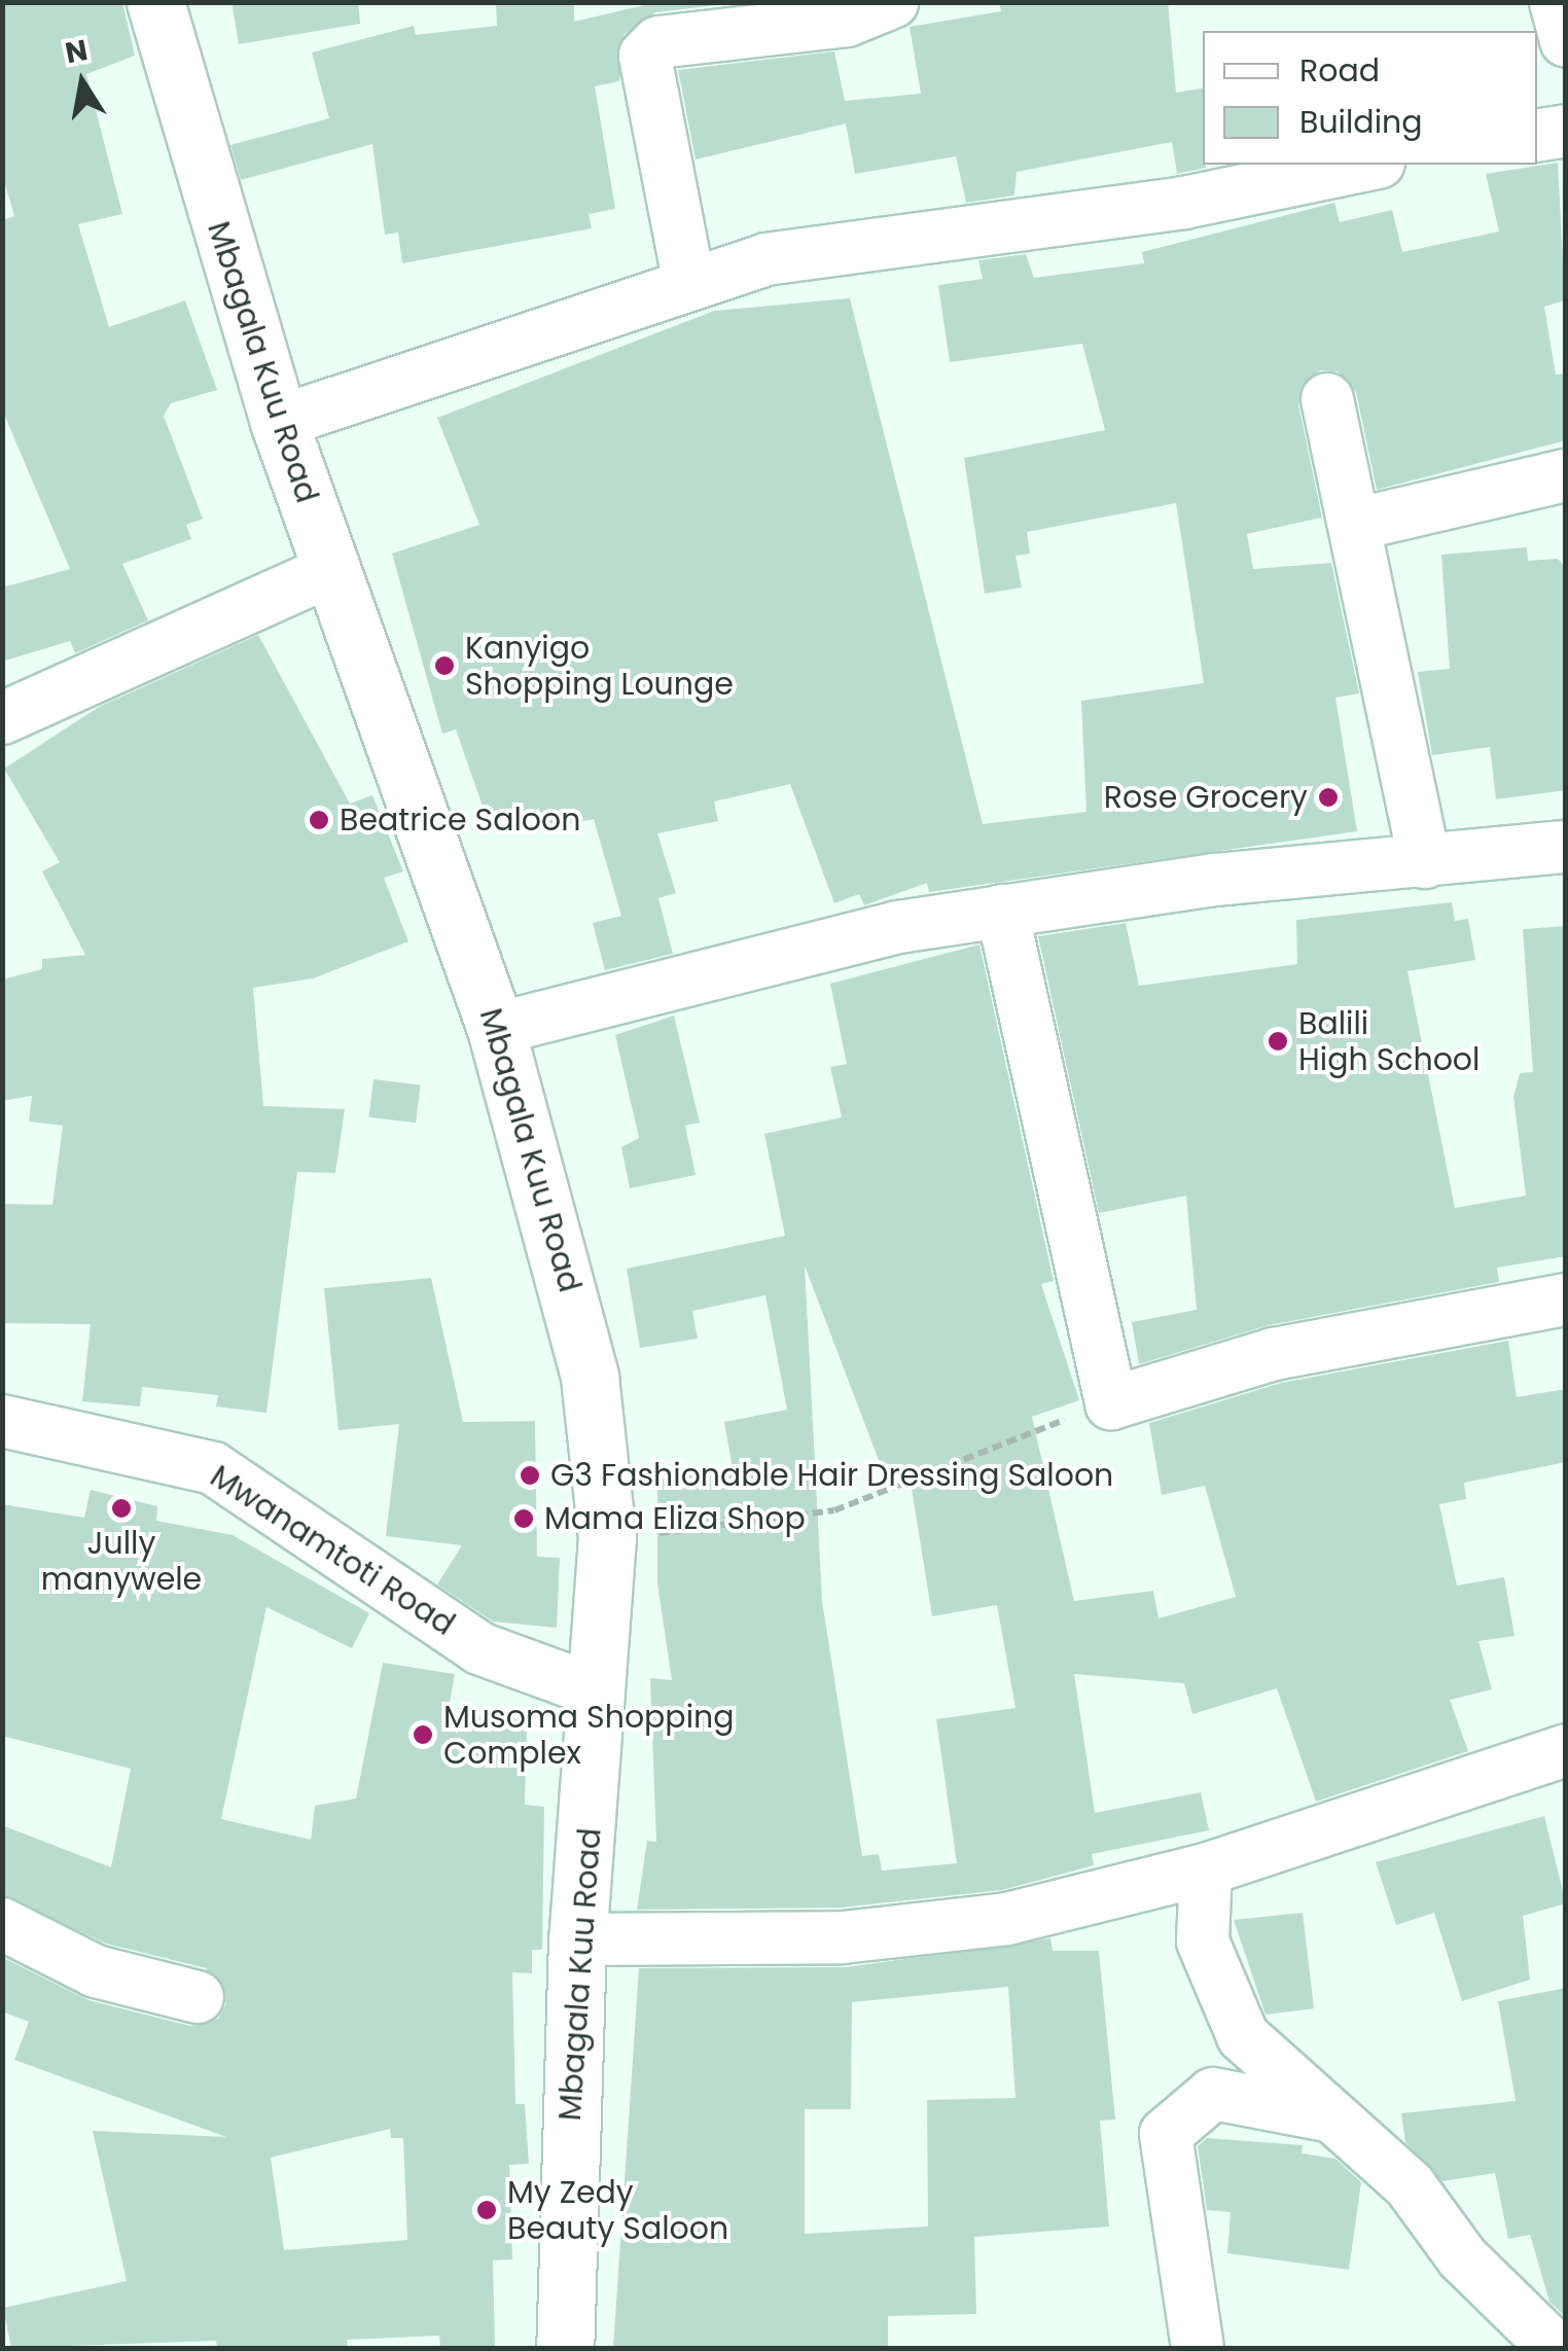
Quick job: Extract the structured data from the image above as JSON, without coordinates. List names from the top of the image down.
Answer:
{
  "streets": {
    "street": ["Mbagala Kuu Road", "Mwanamtoti Road"]
  },
  "crossings": [
    ["Mbagala Kuu Road", "Mwanamtoti Road"]
  ],
  "places": [
    "Kanyigo Shopping Lounge",
    "Rose Grocery",
    "Beatrice Saloon",
    "Balili High School",
    "G3 Fashionable Hair Dressing Saloon",
    "Jully manywele",
    "Mama Eliza Shop",
    "Musoma Shopping Complex",
    "My Zedy Beauty Saloon"
  ],
  "legend": ["Road", "Building"],
  "north": "top"
}
